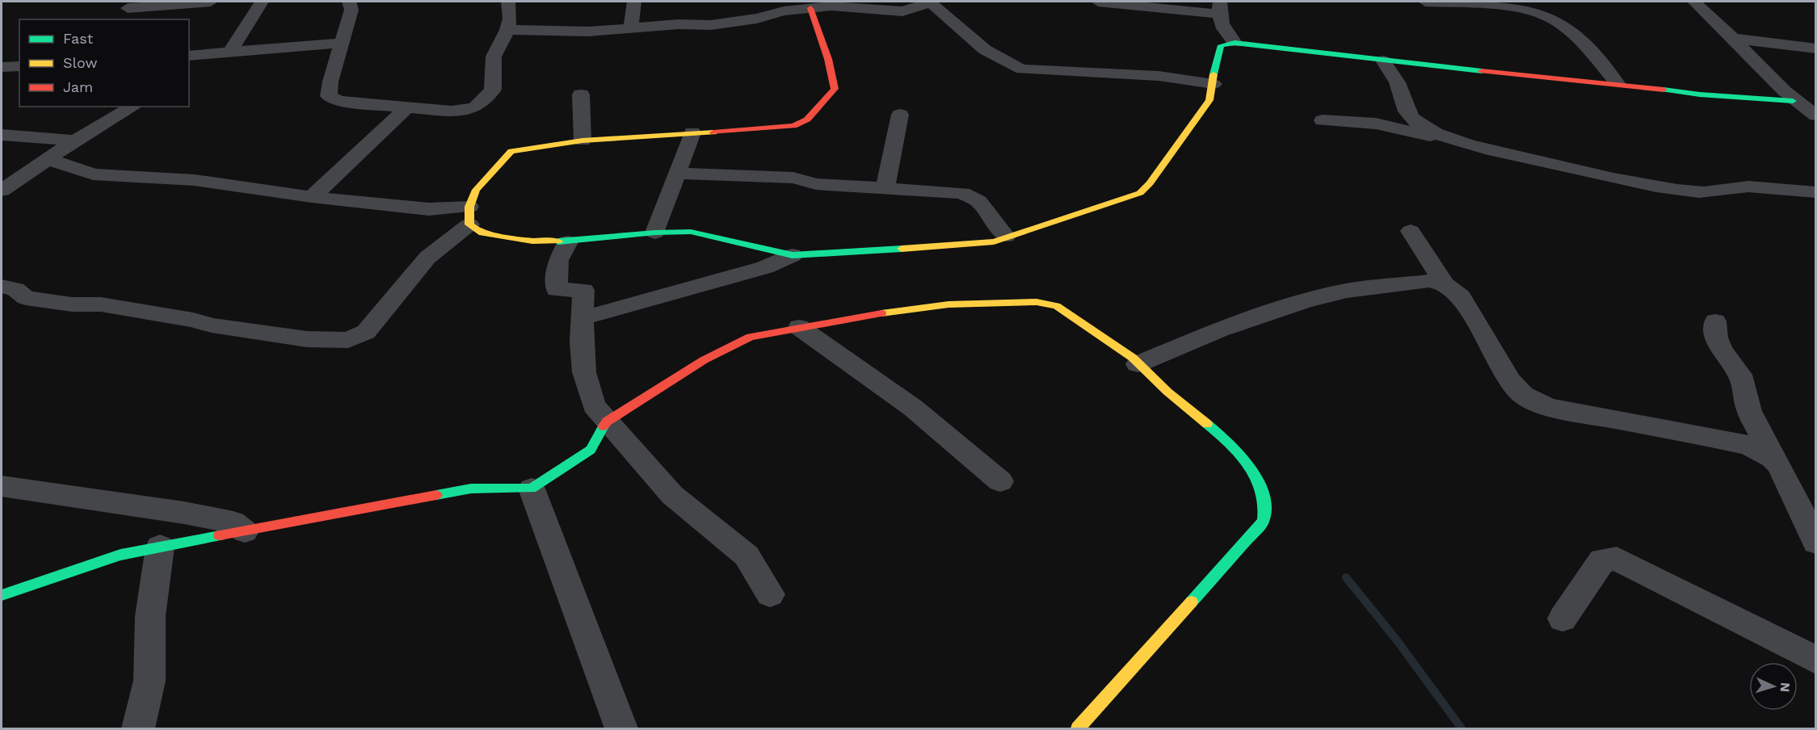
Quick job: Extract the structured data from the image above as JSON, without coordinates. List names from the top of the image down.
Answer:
{
  "legend": ["Fast", "Slow", "Jam"],
  "north": "right"
}
